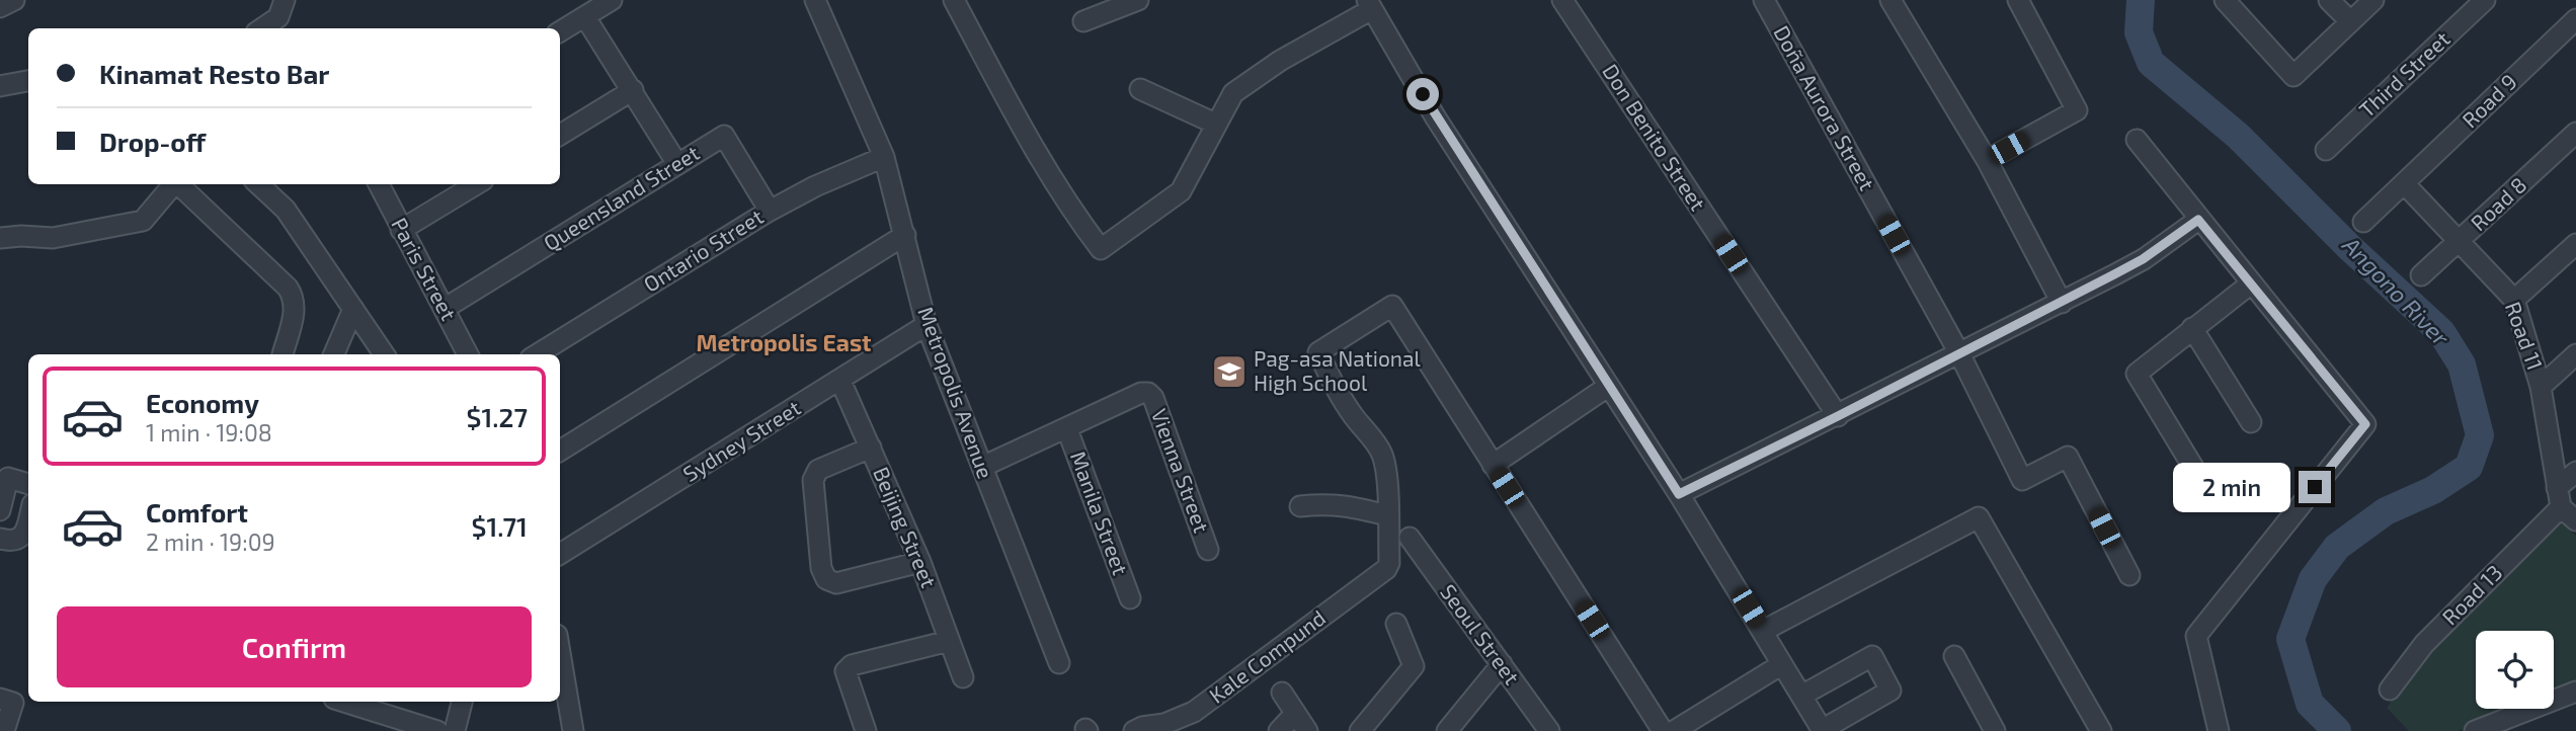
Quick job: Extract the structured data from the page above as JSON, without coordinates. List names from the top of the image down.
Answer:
{
  "streets": {
    "street": [
      "Third Street",
      "Road 9",
      "Doña Aurora Street",
      "Don Benito Street",
      "Queensland Street",
      "Road 8",
      "Ontario Street",
      "Paris Street",
      "Road 11",
      "Metropolis Avenue",
      "Sydney Street",
      "Vienna Street",
      "Manila Street",
      "Beijing Street",
      "Road 13",
      "Seoul Street",
      "Kale Compund"
    ]
  },
  "crossings": [
    ["Road 9", "Road 11"],
    ["Queensland Street", "Ontario Street"],
    ["Queensland Street", "Paris Street"],
    ["Road 8", "Road 11"],
    ["Ontario Street", "Metropolis Avenue"],
    ["Road 11", "Road 13"],
    ["Metropolis Avenue", "Sydney Street"],
    ["Sydney Street", "Beijing Street"],
    ["Vienna Street", "Manila Street"]
  ],
  "districts": ["Metropolis East"],
  "water": ["Angono River"],
  "places": {
    "school or university": ["Pag-asa National High School"]
  },
  "page": {
    "banner": ["Kinamat Resto Bar", "Drop-off"],
    "list": [
      {
        "name": "Economy",
        "note": "1 min · 19:08",
        "value": "$1.27"
      },
      {
        "name": "Comfort",
        "note": "2 min · 19:09",
        "value": "$1.71"
      }
    ],
    "bubble": "2 min",
    "buttons": "Confirm"
  }
}
